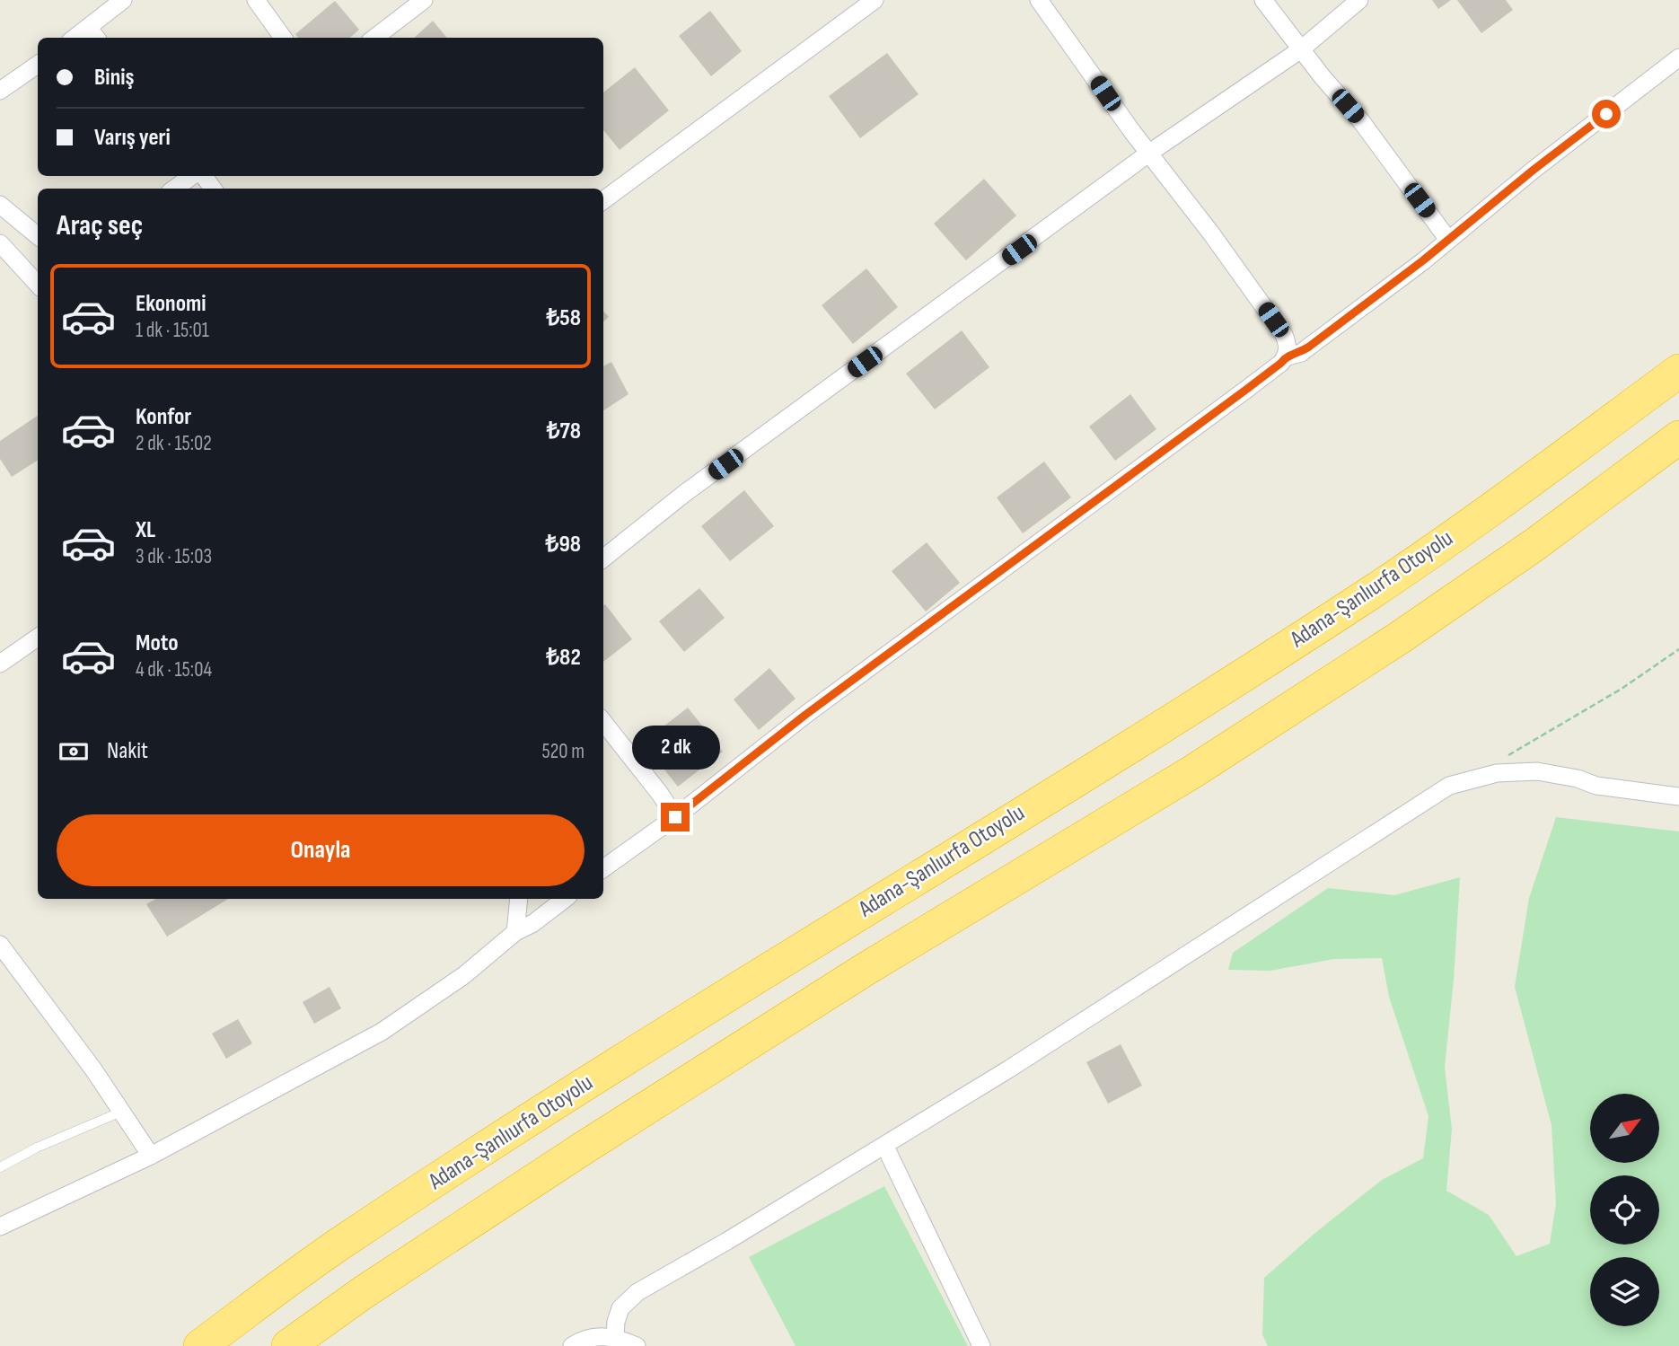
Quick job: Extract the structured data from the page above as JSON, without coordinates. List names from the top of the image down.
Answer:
{
  "streets": {
    "highway": ["Adana-Şanlıurfa Otoyolu"]
  },
  "north": "top right",
  "page": {
    "banner": ["Biniş", "Varış yeri"],
    "heading": "Araç seç",
    "list": [
      {
        "name": "Ekonomi",
        "note": "1 dk · 15:01",
        "value": "₺58"
      },
      {
        "name": "Konfor",
        "note": "2 dk · 15:02",
        "value": "₺78"
      },
      {
        "name": "XL",
        "note": "3 dk · 15:03",
        "value": "₺98"
      },
      {
        "name": "Moto",
        "note": "4 dk · 15:04",
        "value": "₺82"
      }
    ],
    "pay": ["Nakit", "520 m"],
    "bubble": "2 dk",
    "buttons": "Onayla"
  }
}
